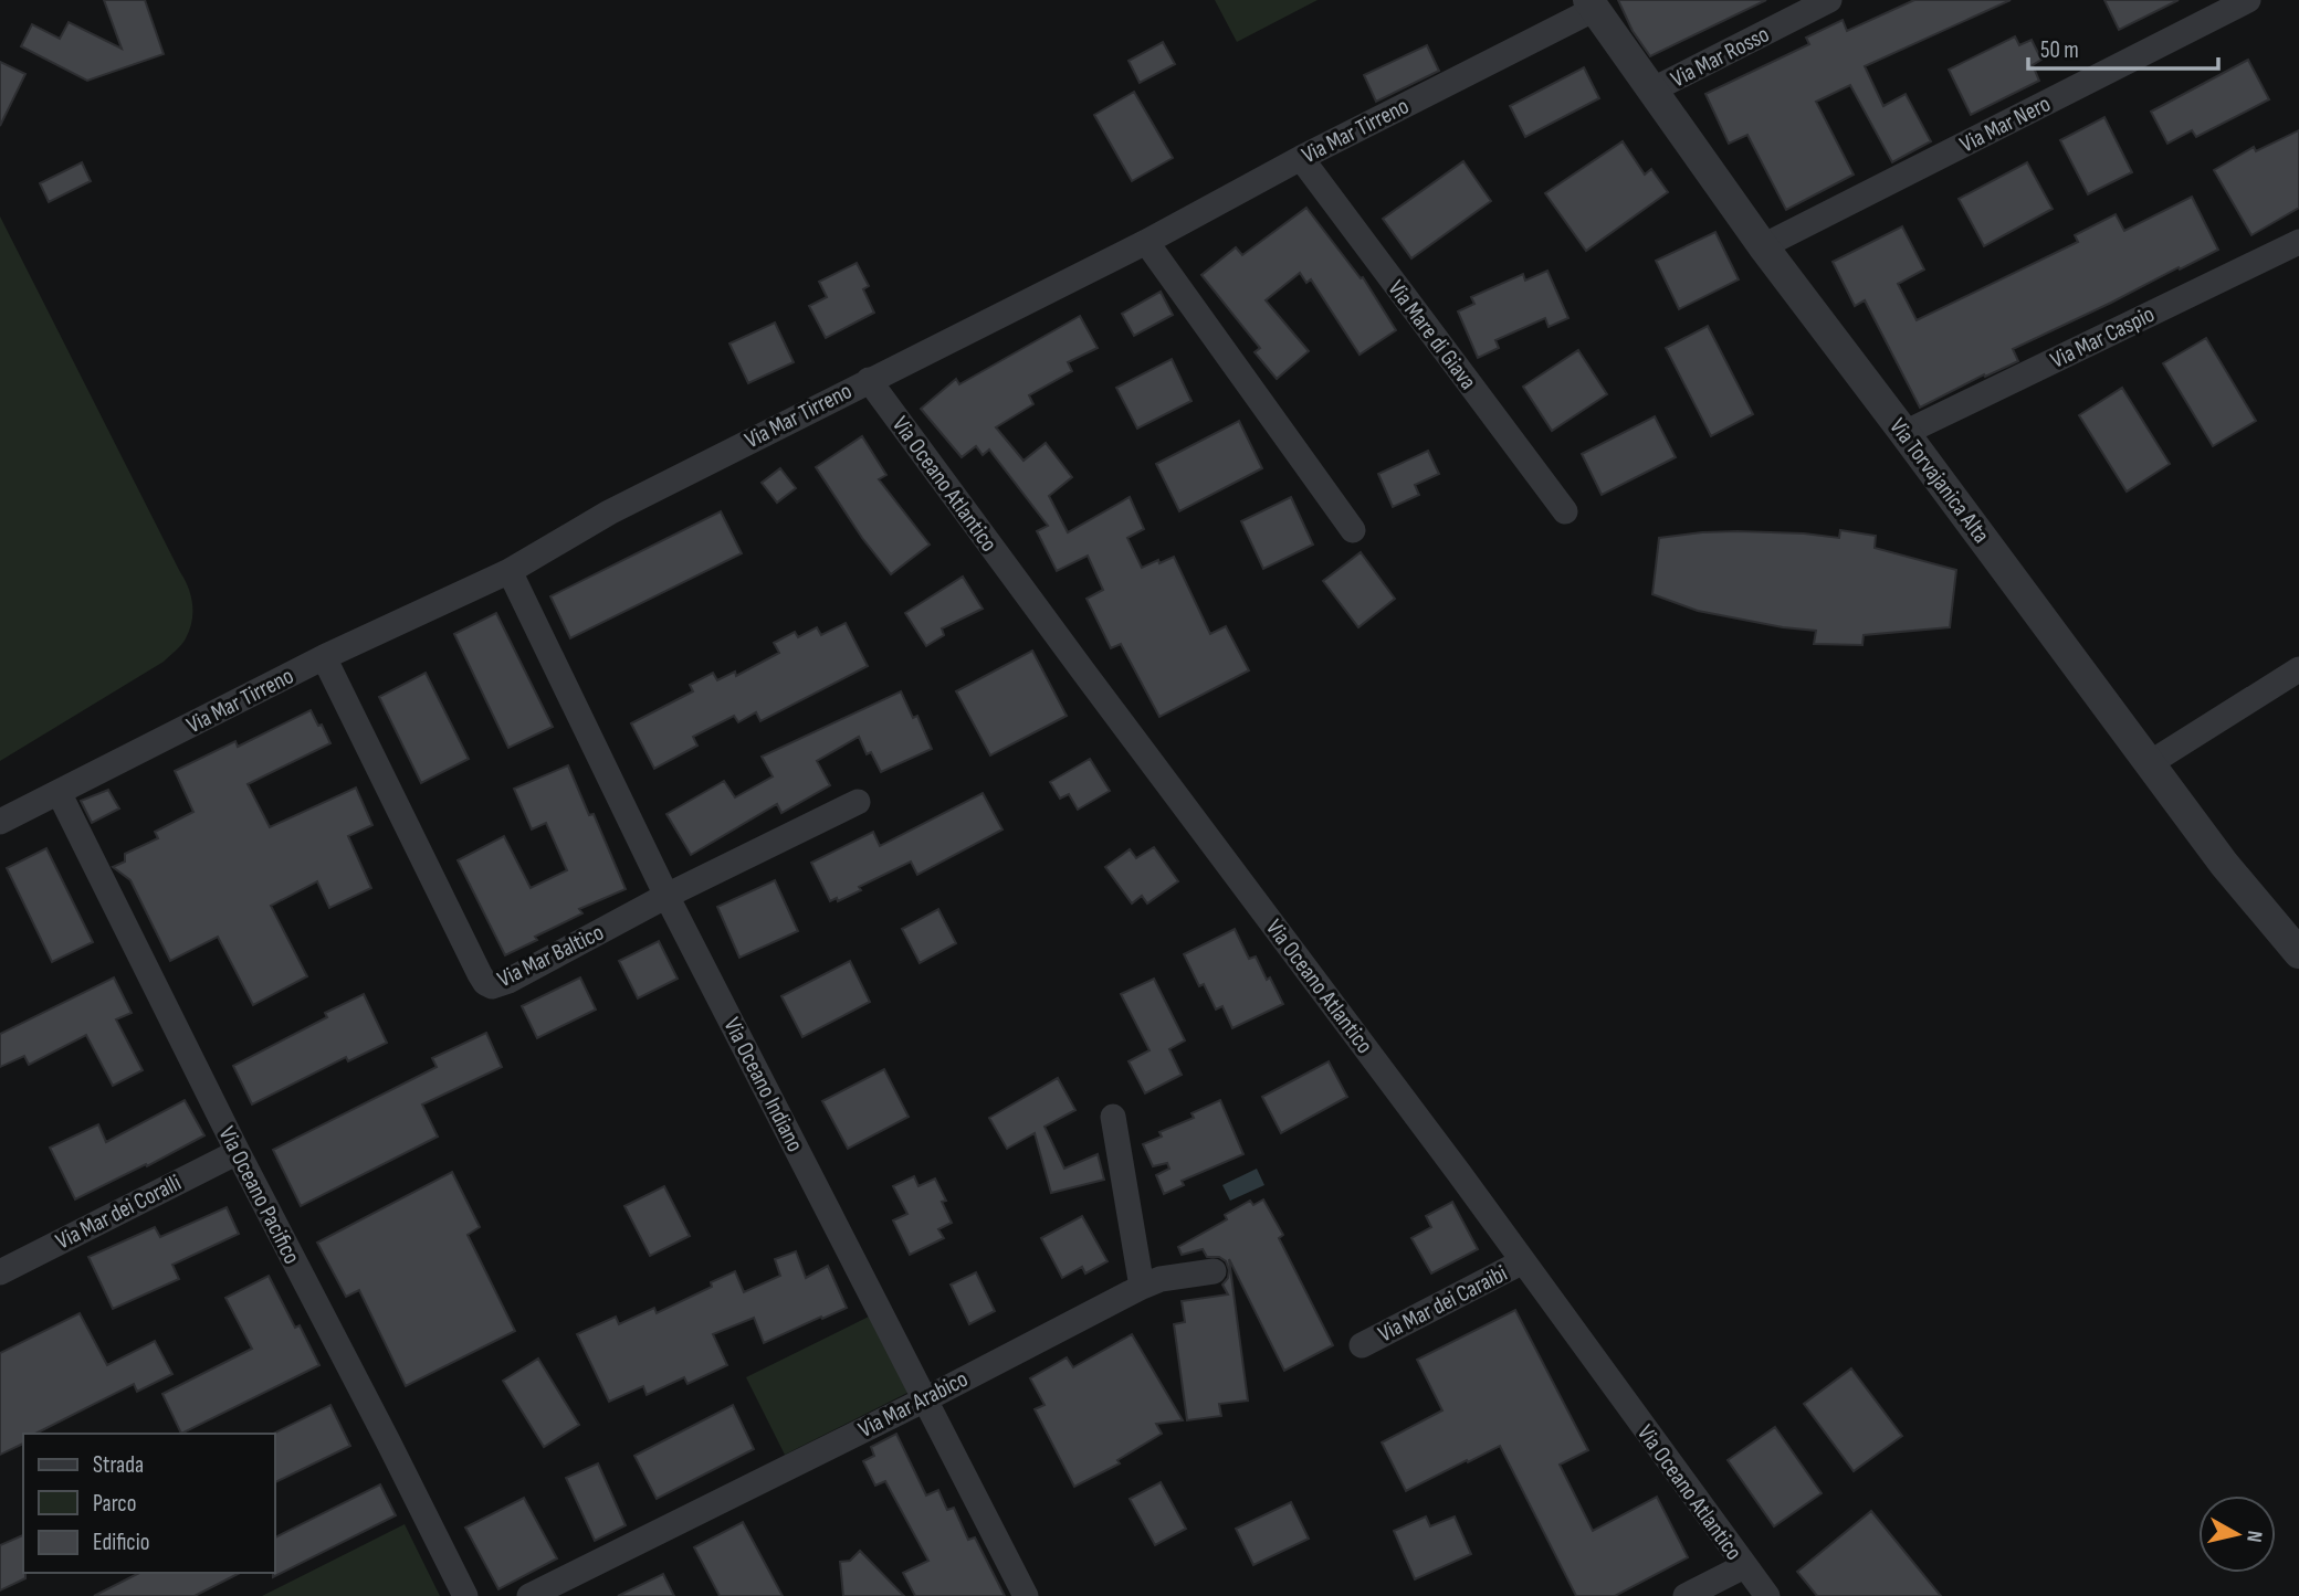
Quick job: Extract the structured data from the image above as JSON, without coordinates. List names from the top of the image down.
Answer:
{
  "streets": {
    "street": [
      "Via Mar Rosso",
      "Via Mar Nero",
      "Via Mar Tirreno",
      "Via Mare di Giava",
      "Via Mar Caspio",
      "Via Torvajanica Alta",
      "Via Oceano Atlantico",
      "Via Mar Baltico",
      "Via Oceano Indiano",
      "Via Oceano Pacifico",
      "Via Mar dei Coralli",
      "Via Mar dei Caraibi",
      "Via Mar Arabico"
    ]
  },
  "crossings": [
    ["Via Mar Rosso", "Via Torvajanica Alta"],
    ["Via Mar Nero", "Via Torvajanica Alta"],
    ["Via Mar Tirreno", "Via Mare di Giava"],
    ["Via Mar Tirreno", "Via Torvajanica Alta"],
    ["Via Mar Tirreno", "Via Oceano Atlantico"],
    ["Via Mar Tirreno", "Via Mar Baltico"],
    ["Via Mar Tirreno", "Via Oceano Indiano"],
    ["Via Mar Tirreno", "Via Oceano Pacifico"],
    ["Via Mar Caspio", "Via Torvajanica Alta"],
    ["Via Oceano Atlantico", "Via Mar dei Caraibi"],
    ["Via Mar Baltico", "Via Oceano Indiano"],
    ["Via Oceano Indiano", "Via Mar Arabico"],
    ["Via Oceano Pacifico", "Via Mar dei Coralli"]
  ],
  "legend": ["Strada", "Parco", "Edificio"],
  "scale_bar": "50 m",
  "north": "right"
}
